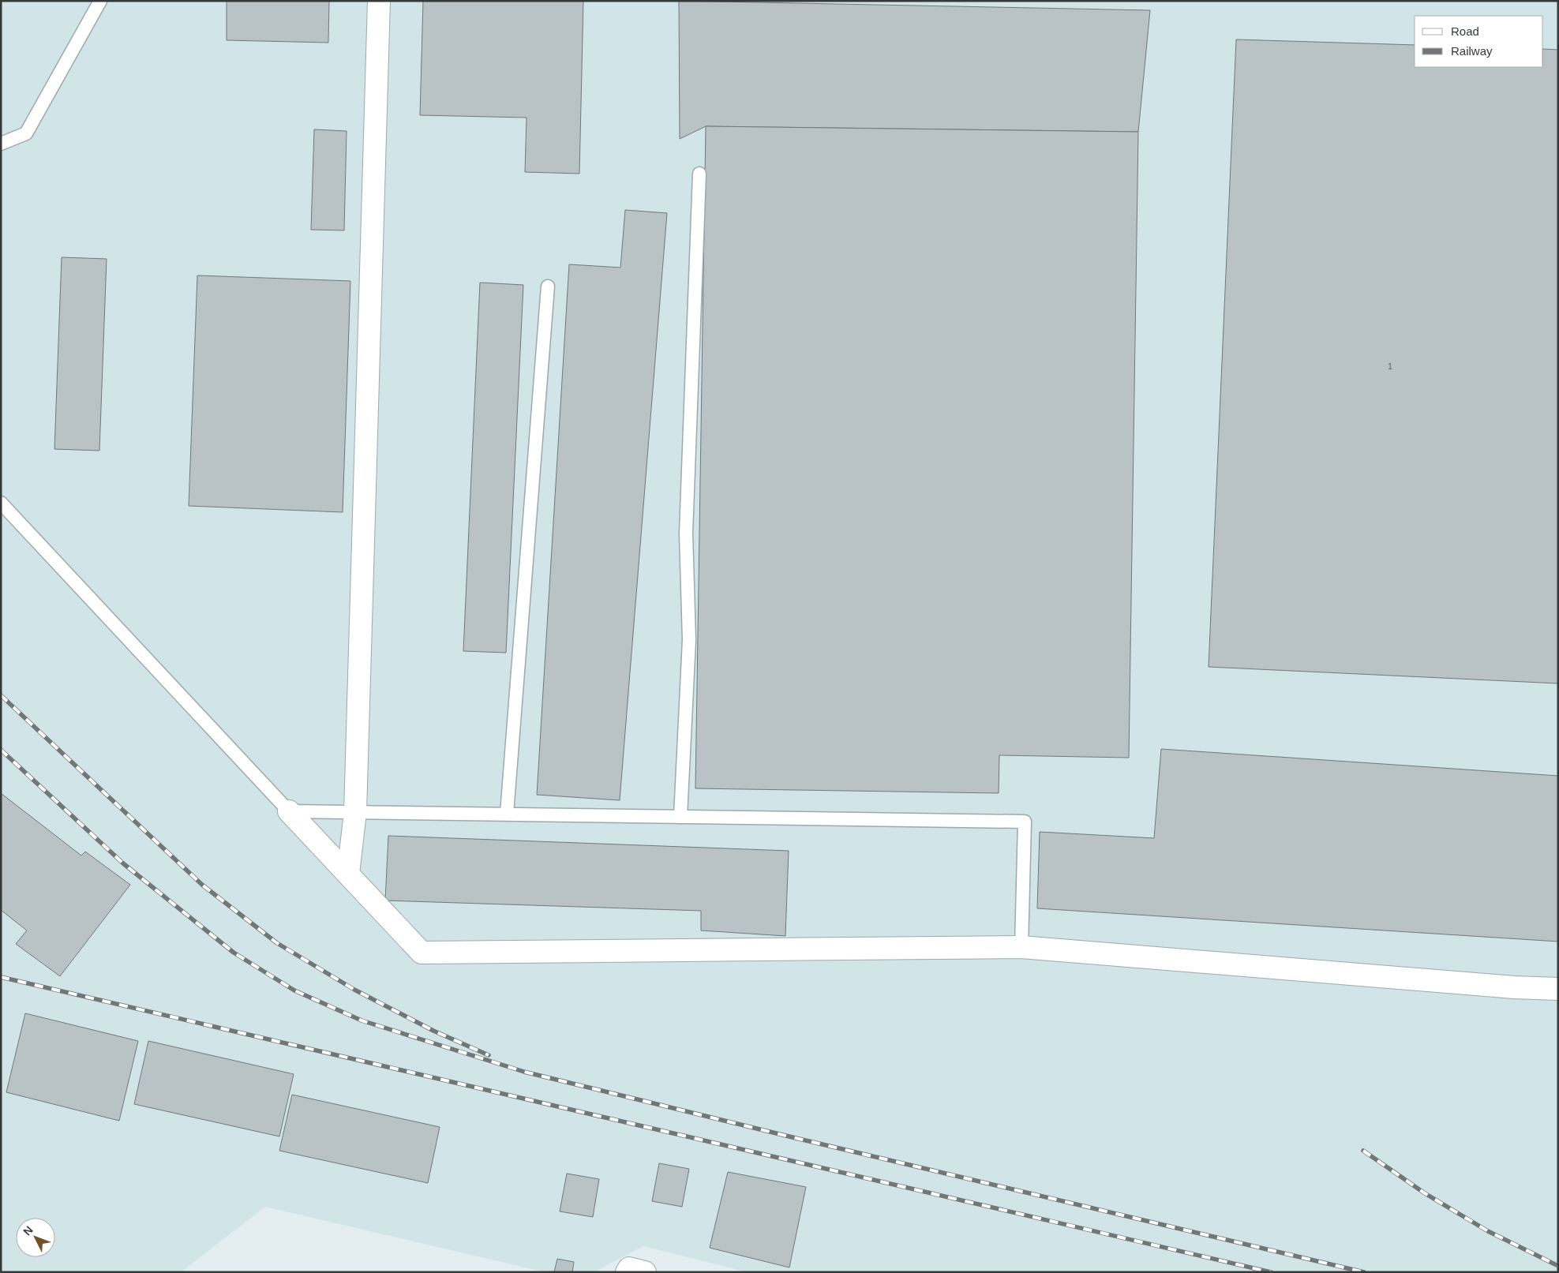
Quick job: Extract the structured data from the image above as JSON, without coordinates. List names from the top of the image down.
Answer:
{
  "house_numbers": ["1"],
  "legend": ["Road", "Railway"],
  "north": "top left"
}
